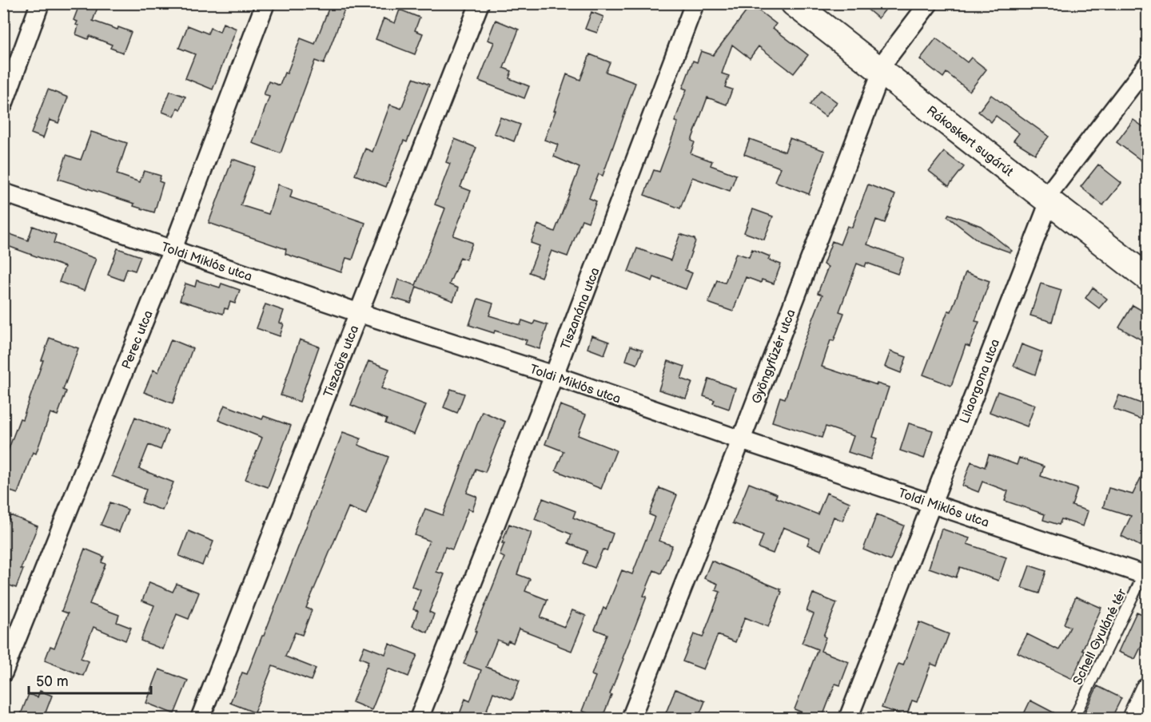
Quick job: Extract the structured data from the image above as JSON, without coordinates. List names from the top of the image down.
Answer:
{
  "streets": {
    "street": [
      "Rákoskert sugárút",
      "Toldi Miklós utca",
      "Tiszanána utca",
      "Perec utca",
      "Gyöngyfüzér utca",
      "Tiszaörs utca",
      "Lilaorgona utca"
    ],
    "lane": ["Schell Gyuláné tér"]
  },
  "crossings": [
    ["Rákoskert sugárút", "Gyöngyfüzér utca"],
    ["Rákoskert sugárút", "Lilaorgona utca"],
    ["Toldi Miklós utca", "Tiszanána utca"],
    ["Toldi Miklós utca", "Perec utca"],
    ["Toldi Miklós utca", "Gyöngyfüzér utca"],
    ["Toldi Miklós utca", "Tiszaörs utca"],
    ["Toldi Miklós utca", "Lilaorgona utca"],
    ["Toldi Miklós utca", "Schell Gyuláné tér"]
  ],
  "scale_bar": "50 m"
}
